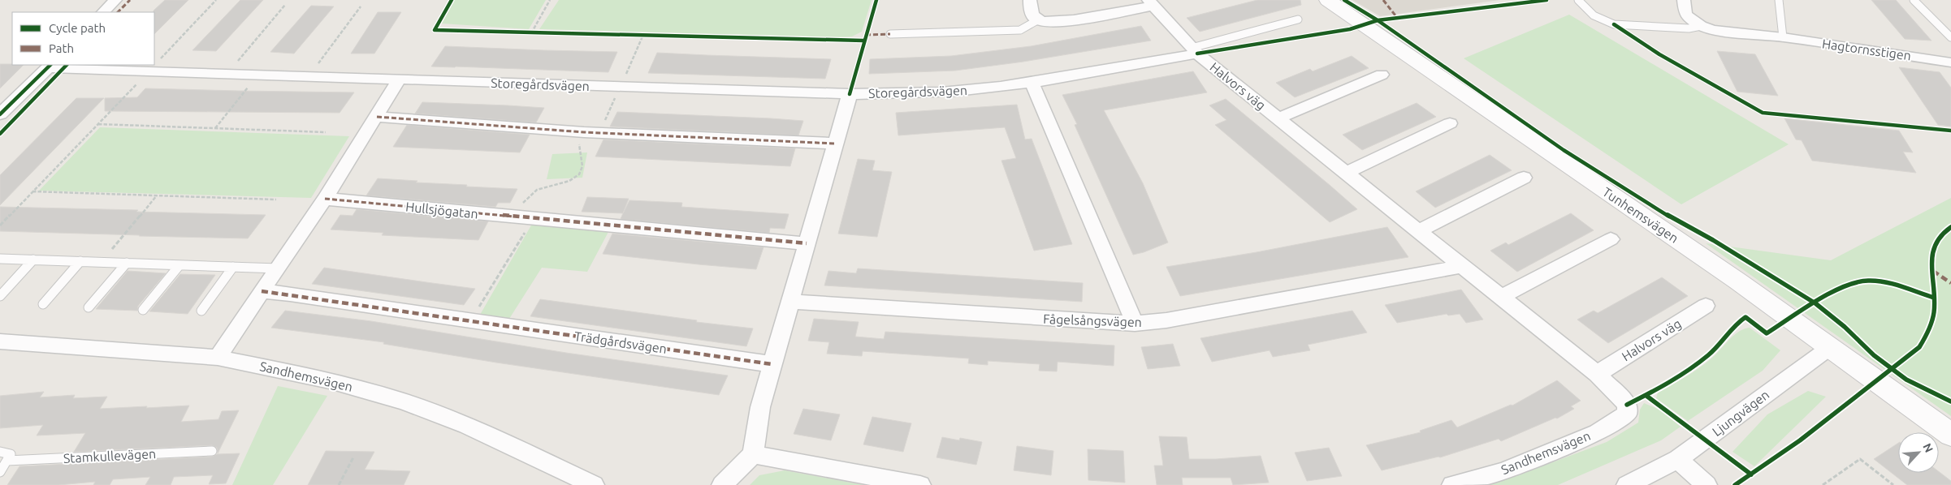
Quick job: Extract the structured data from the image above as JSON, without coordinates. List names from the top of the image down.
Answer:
{
  "streets": {
    "street": [
      "Hagtornsstigen",
      "Storegårdsvägen",
      "Halvors väg",
      "Hullsjögatan",
      "Tunhemsvägen",
      "Fågelsångsvägen",
      "Trädgårdsvägen",
      "Sandhemsvägen",
      "Ljungvägen"
    ],
    "lane": ["Stamkullevägen"]
  },
  "crossings": [
    ["Storegårdsvägen", "Halvors väg"],
    ["Halvors väg", "Fågelsångsvägen"],
    ["Halvors väg", "Sandhemsvägen"],
    ["Tunhemsvägen", "Ljungvägen"]
  ],
  "legend": ["Cycle path", "Path"],
  "north": "top right"
}
